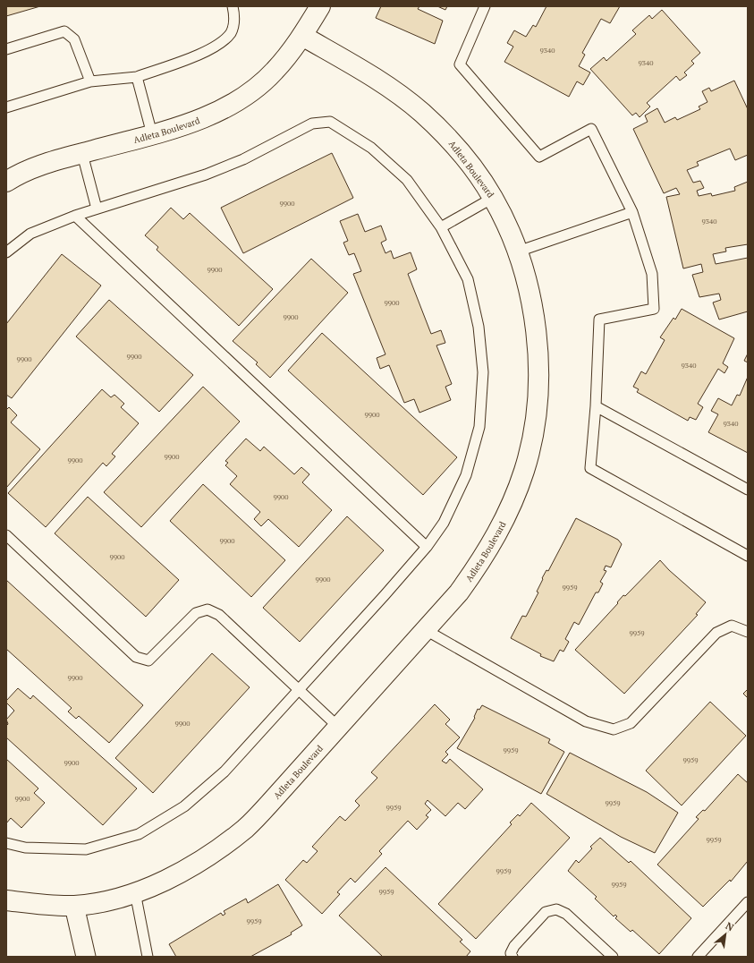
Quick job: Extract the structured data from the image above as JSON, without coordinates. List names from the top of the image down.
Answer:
{
  "streets": {
    "street": ["Adleta Boulevard"]
  },
  "house_numbers": [
    "9340",
    "9340",
    "9900",
    "9340",
    "9900",
    "9900",
    "9900",
    "9900",
    "9900",
    "9340",
    "9900",
    "9340",
    "9900",
    "9900",
    "9900",
    "9900",
    "9900",
    "9900",
    "9959",
    "9959",
    "9900",
    "9900",
    "9959",
    "9959",
    "9900",
    "9900",
    "9959",
    "9959",
    "9959",
    "9959",
    "9959",
    "9959",
    "9959"
  ],
  "north": "top right"
}
